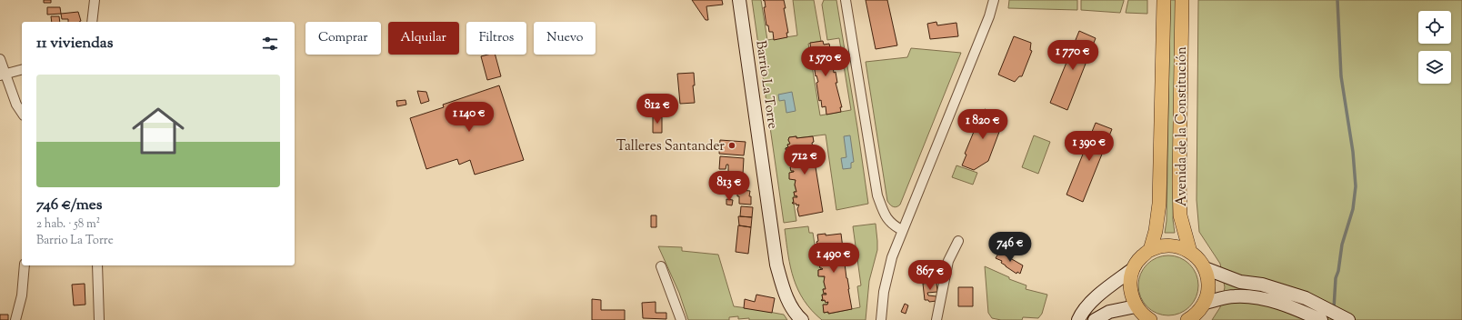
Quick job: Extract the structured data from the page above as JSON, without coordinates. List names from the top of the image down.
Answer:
{
  "streets": {
    "main road": ["Barrio La Torre", "Avenida de la Constitución"]
  },
  "places": ["Talleres Santander"],
  "page": {
    "chip": [
      "Comprar",
      "Alquilar",
      "Filtros",
      "Nuevo"
    ],
    "heading": "11 viviendas",
    "price": [
      "1 770 €",
      "1 570 €",
      "812 €",
      "1 140 €",
      "1 820 €",
      "1 390 €",
      "712 €",
      "813 €",
      "746 €",
      "1 490 €",
      "867 €"
    ],
    "list": [
      {
        "name": "746 €/mes",
        "note": "2 hab. · 58 m² · Barrio La Torre"
      }
    ]
  }
}
